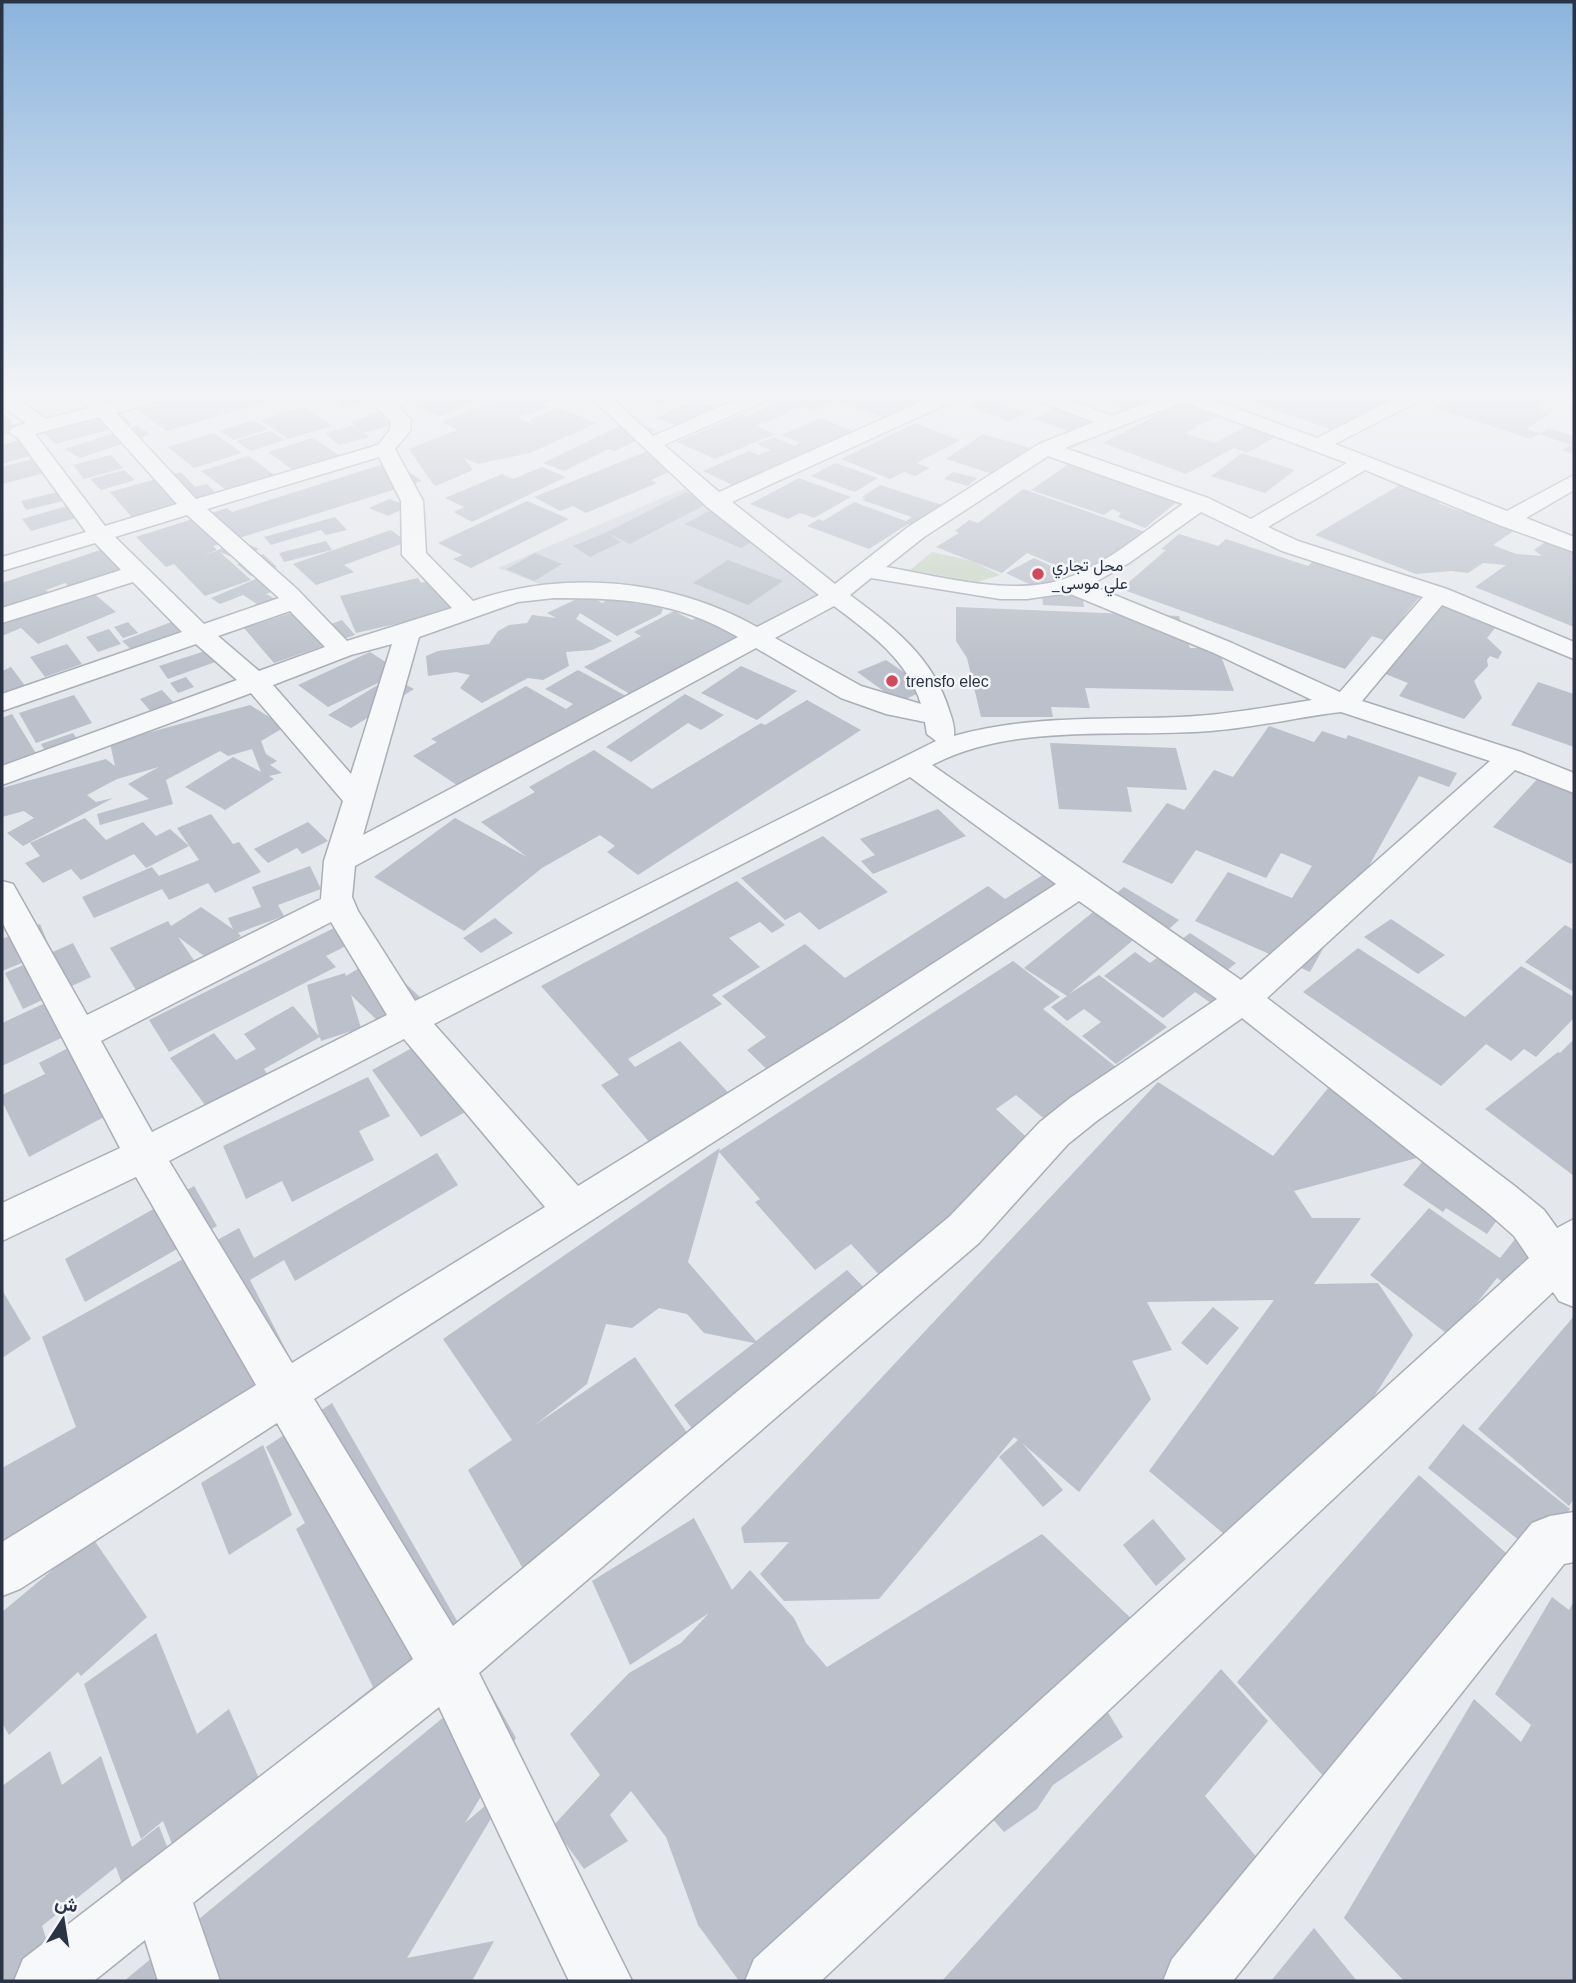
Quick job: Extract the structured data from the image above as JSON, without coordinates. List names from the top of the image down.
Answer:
{
  "places": ["محل تجاري _علي موسى", "trensfo elec"],
  "north": "top"
}
